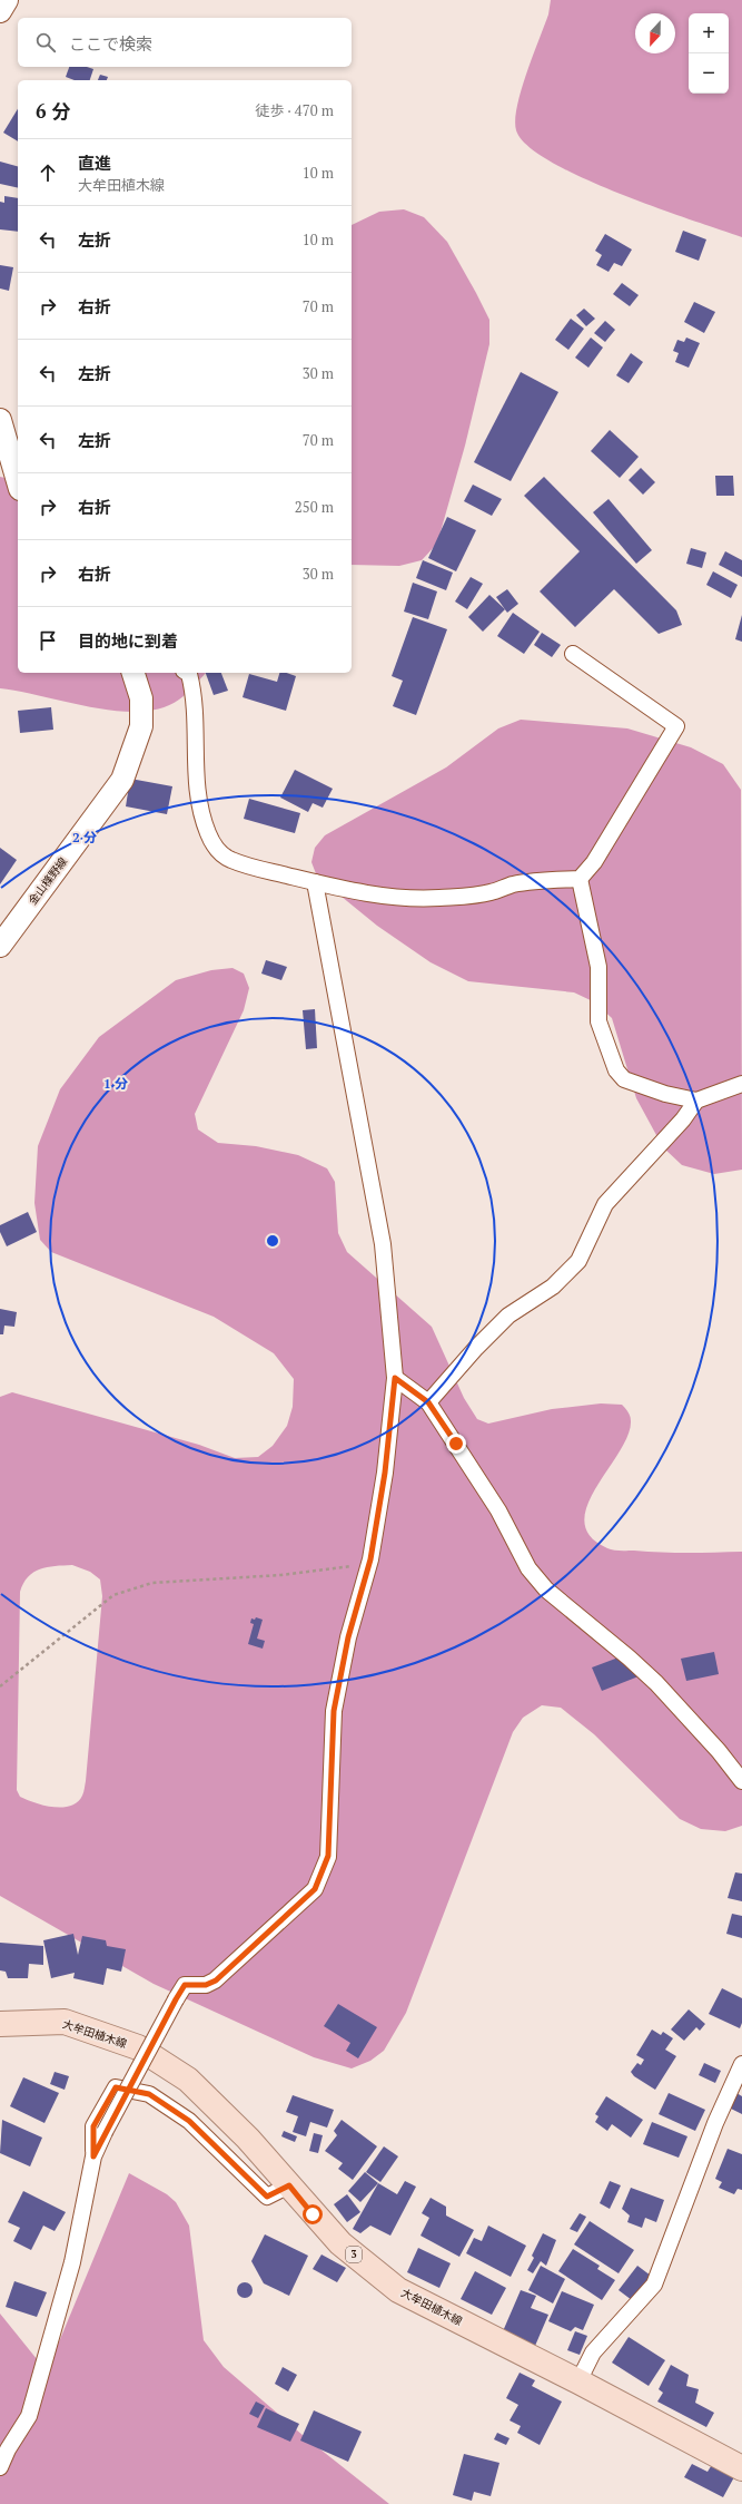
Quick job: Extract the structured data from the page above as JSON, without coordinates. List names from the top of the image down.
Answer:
{
  "streets": {
    "main road": ["金山檪野線", "大牟田植木線", "3"]
  },
  "north": "bottom",
  "page": {
    "map_buttons": ["+", "−"],
    "search": "ここで検索",
    "heading": ["6 分", "徒歩 · 470 m"],
    "list": [
      ["直進", "大牟田植木線", "10 m"],
      ["左折", "10 m"],
      ["右折", "70 m"],
      ["左折", "30 m"],
      ["左折", "70 m"],
      ["右折", "250 m"],
      ["右折", "30 m"],
      "目的地に到着"
    ]
  },
  "rings": ["2 分", "1 分"]
}
